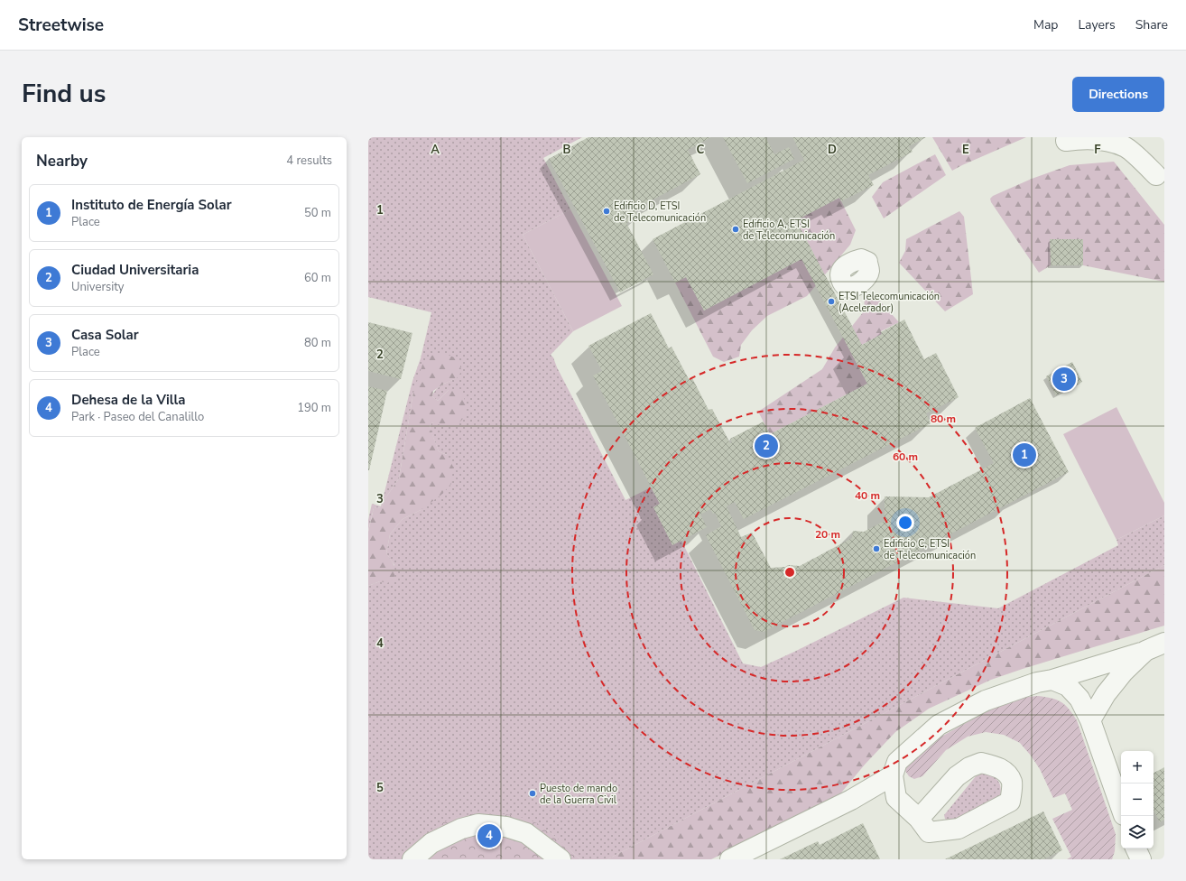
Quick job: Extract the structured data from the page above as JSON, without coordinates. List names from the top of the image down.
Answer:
{
  "places": [
    "Edificio D, ETSI de Telecomunicación",
    "Edificio A, ETSI de Telecomunicación",
    "ETSI Telecomunicación (Acelerador)",
    "Edificio C, ETSI de Telecomunicación",
    "Puesto de mando de la Guerra Civil"
  ],
  "page": {
    "header": "Streetwise",
    "nav": ["Map", "Layers", "Share"],
    "title": "Find us",
    "buttons": "Directions",
    "heading": ["Nearby", "4 results"],
    "list": [
      {
        "mark": "1",
        "name": "Instituto de Energía Solar",
        "note": "Place",
        "value": "50 m"
      },
      {
        "mark": "2",
        "name": "Ciudad Universitaria",
        "note": "University",
        "value": "60 m"
      },
      {
        "mark": "3",
        "name": "Casa Solar",
        "note": "Place",
        "value": "80 m"
      },
      {
        "mark": "4",
        "name": "Dehesa de la Villa",
        "note": "Park · Paseo del Canalillo",
        "value": "190 m"
      }
    ],
    "pins": [
      "3",
      "2",
      "1",
      "4"
    ],
    "map_buttons": ["+", "−"]
  },
  "grid": {
    "columns": [
      "A",
      "B",
      "C",
      "D",
      "E",
      "F"
    ],
    "rows": [
      "1",
      "2",
      "3",
      "4",
      "5"
    ]
  },
  "rings": [
    "80 m",
    "60 m",
    "40 m",
    "20 m"
  ]
}
